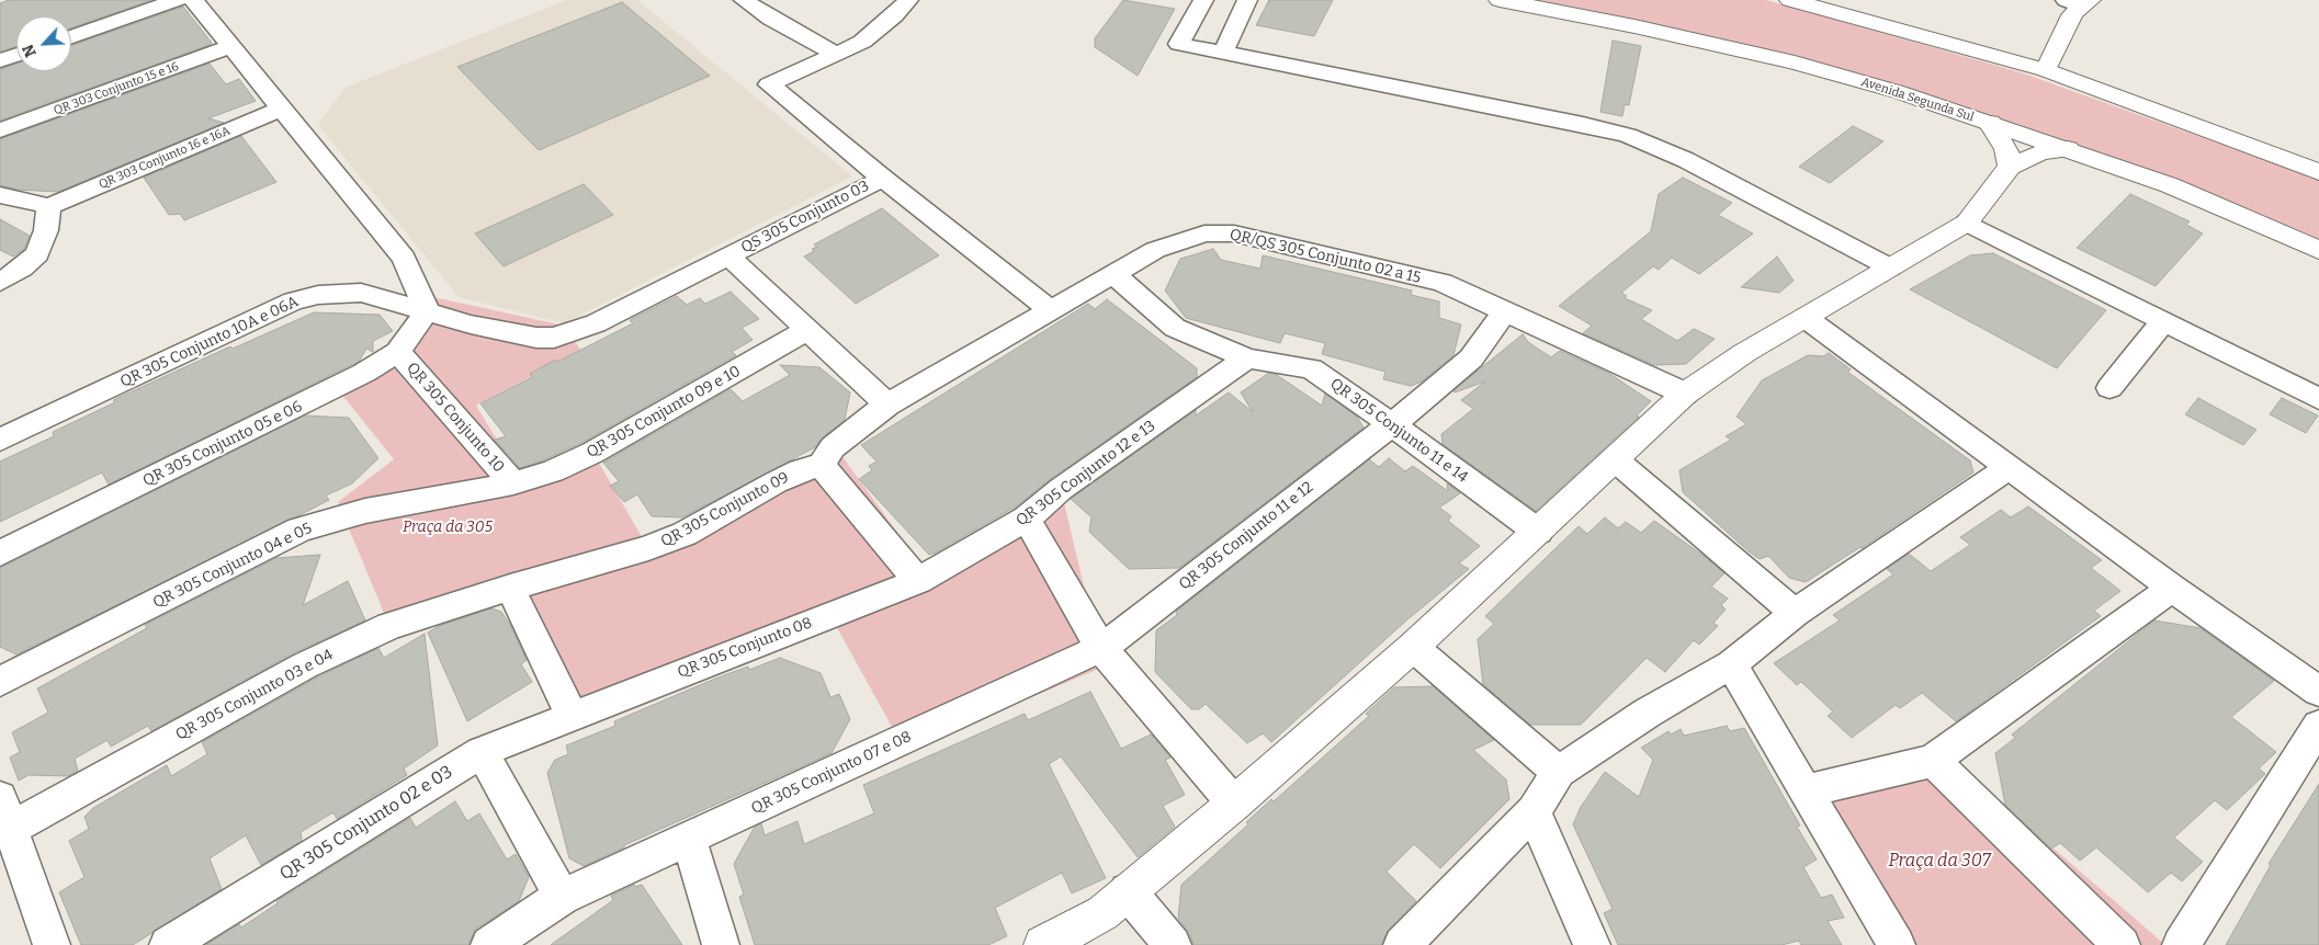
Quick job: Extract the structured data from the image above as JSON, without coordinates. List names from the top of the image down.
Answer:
{
  "streets": {
    "street": [
      "QR 303 Conjunto 15 e 16",
      "Avenida Segunda Sul",
      "QR 303 Conjunto 16 e 16A",
      "QS 305 Conjunto 03",
      "QR/QS 305 Conjunto 02 a 15",
      "QR 305 Conjunto 10A e 06A",
      "QR 305 Conjunto 09 e 10",
      "QR 305 Conjunto 10",
      "QR 305 Conjunto 11 e 14",
      "QR 305 Conjunto 05 e 06",
      "QR 305 Conjunto 12 e 13",
      "QR 305 Conjunto 09",
      "QR 305 Conjunto 11 e 12",
      "QR 305 Conjunto 04 e 05",
      "QR 305 Conjunto 08",
      "QR 305 Conjunto 03 e 04",
      "QR 305 Conjunto 07 e 08",
      "QR 305 Conjunto 02 e 03"
    ]
  },
  "crossings": [
    ["QS 305 Conjunto 03", "QR 305 Conjunto 10A e 06A"],
    ["QS 305 Conjunto 03", "QR 305 Conjunto 05 e 06"],
    ["QR/QS 305 Conjunto 02 a 15", "QR 305 Conjunto 11 e 14"],
    ["QR/QS 305 Conjunto 02 a 15", "QR 305 Conjunto 11 e 12"],
    ["QR 305 Conjunto 10A e 06A", "QR 305 Conjunto 05 e 06"],
    ["QR 305 Conjunto 09 e 10", "QR 305 Conjunto 10"],
    ["QR 305 Conjunto 09 e 10", "QR 305 Conjunto 04 e 05"],
    ["QR 305 Conjunto 10", "QR 305 Conjunto 05 e 06"],
    ["QR 305 Conjunto 10", "QR 305 Conjunto 04 e 05"],
    ["QR 305 Conjunto 11 e 14", "QR 305 Conjunto 12 e 13"],
    ["QR 305 Conjunto 11 e 14", "QR 305 Conjunto 11 e 12"],
    ["QR 305 Conjunto 12 e 13", "QR 305 Conjunto 08"],
    ["QR 305 Conjunto 09", "QR 305 Conjunto 03 e 04"],
    ["QR 305 Conjunto 11 e 12", "QR 305 Conjunto 07 e 08"],
    ["QR 305 Conjunto 08", "QR 305 Conjunto 02 e 03"]
  ],
  "parks": ["Praça da 305", "Praça da 307"],
  "north": "bottom left"
}
